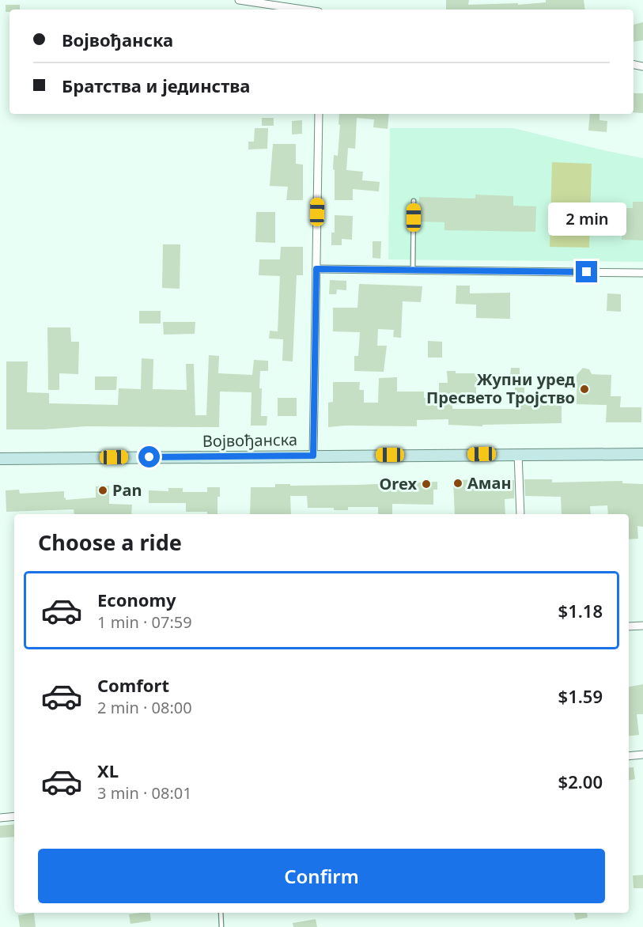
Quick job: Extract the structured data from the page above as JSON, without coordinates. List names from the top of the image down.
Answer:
{
  "streets": {
    "main road": ["Војвођанска"]
  },
  "places": [
    "Жупни уред Пресвето Тројство",
    "Аман",
    "Orex",
    "Pan"
  ],
  "page": {
    "banner": ["Војвођанска", "Братства и јединства"],
    "bubble": "2 min",
    "heading": "Choose a ride",
    "list": [
      {
        "name": "Economy",
        "note": "1 min · 07:59",
        "value": "$1.18"
      },
      {
        "name": "Comfort",
        "note": "2 min · 08:00",
        "value": "$1.59"
      },
      {
        "name": "XL",
        "note": "3 min · 08:01",
        "value": "$2.00"
      }
    ],
    "buttons": "Confirm"
  }
}
